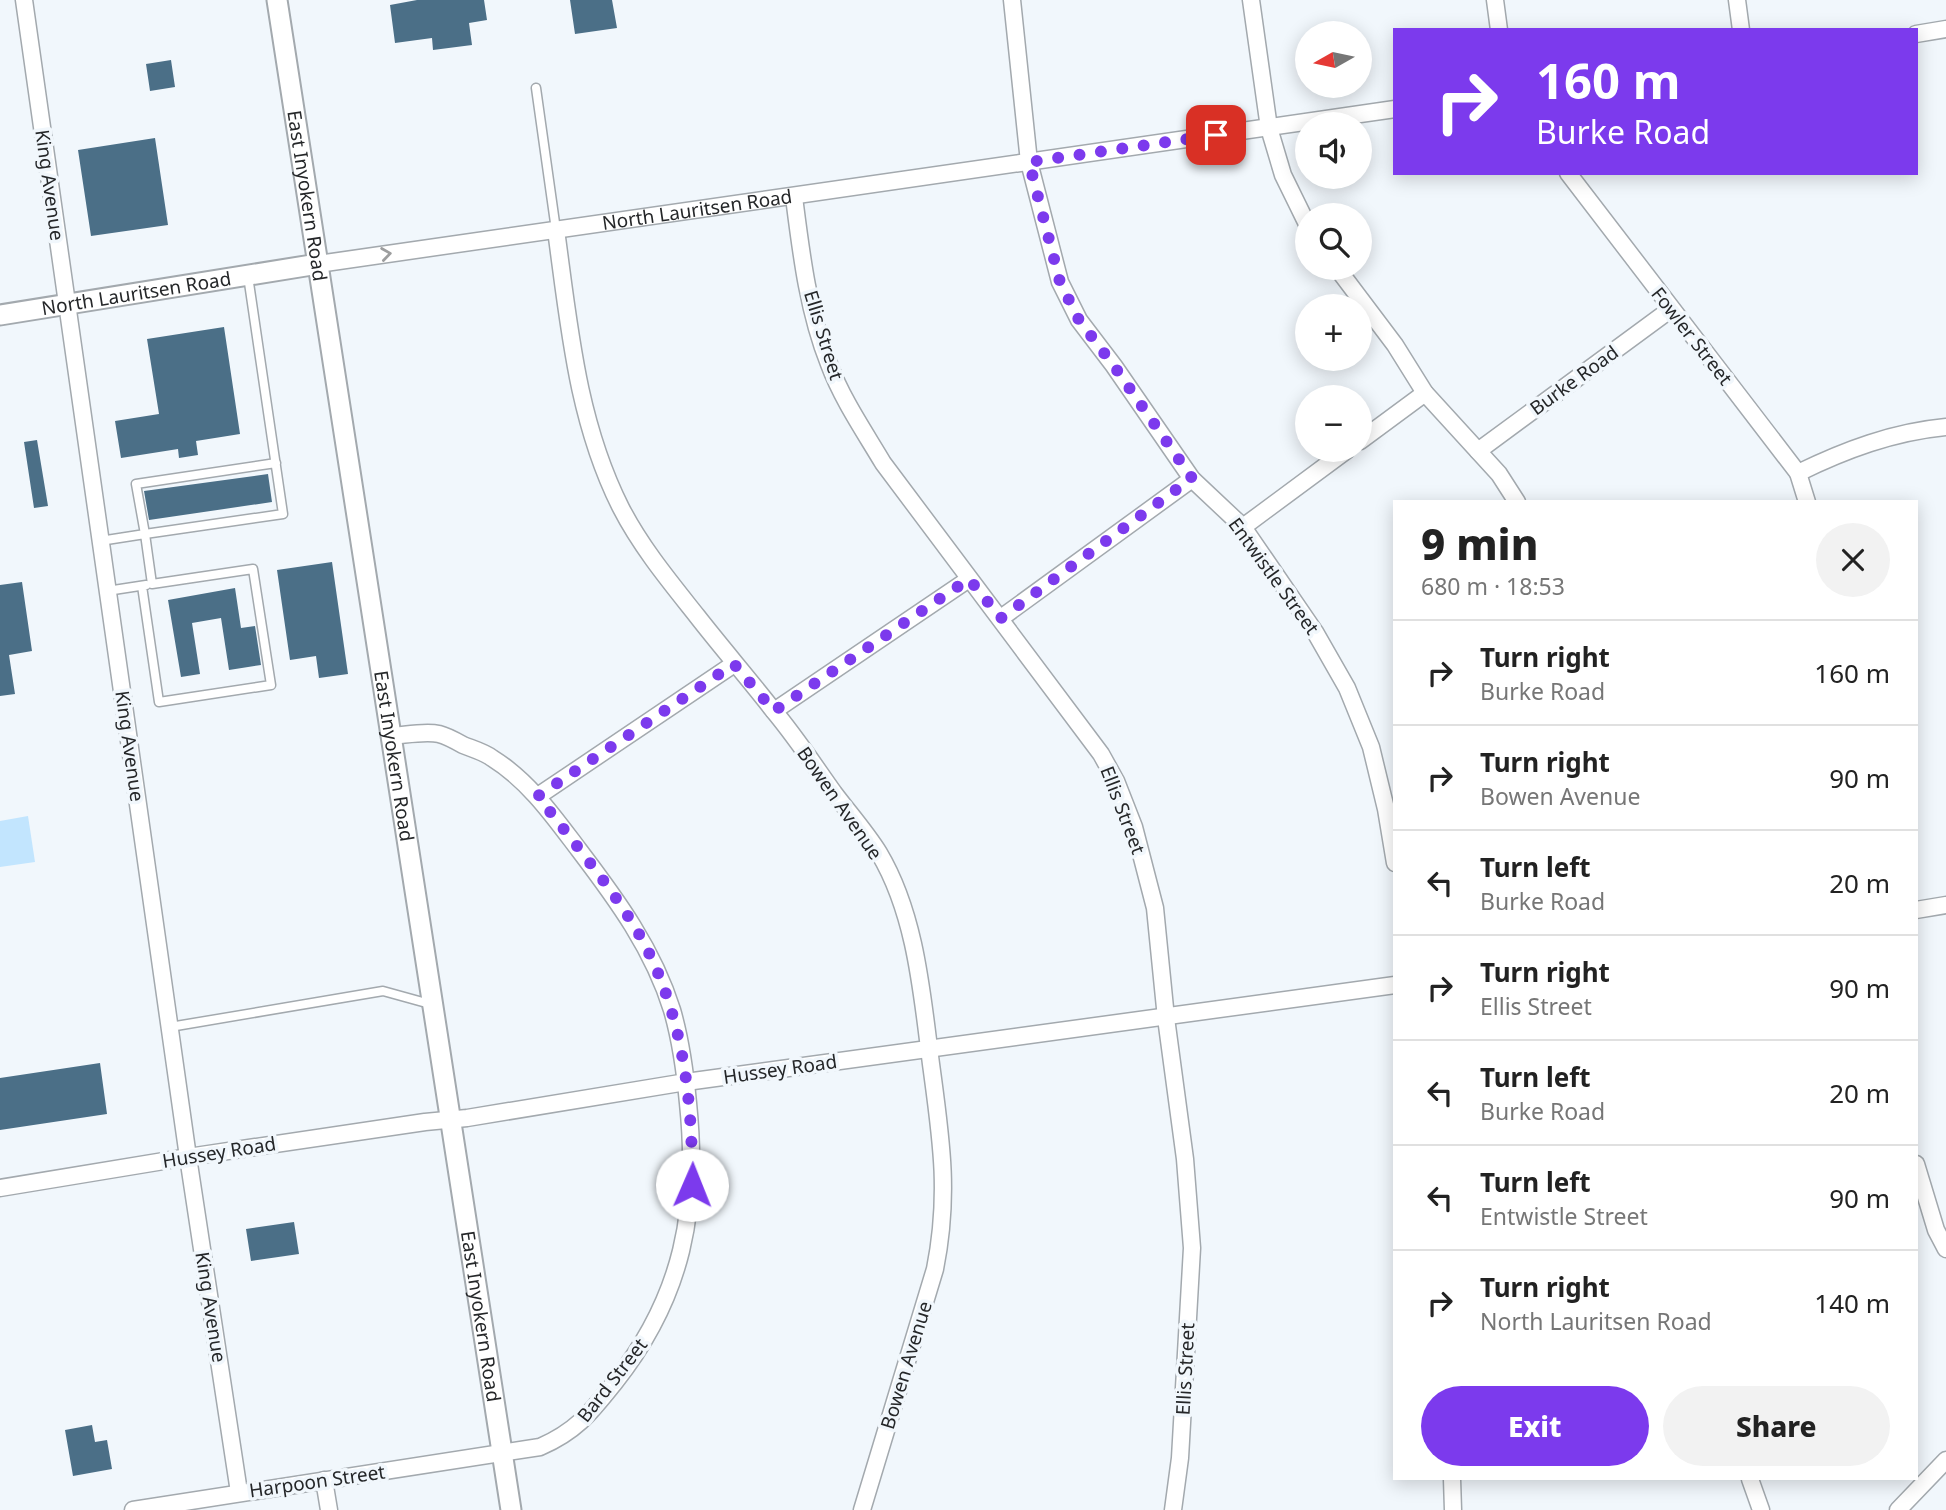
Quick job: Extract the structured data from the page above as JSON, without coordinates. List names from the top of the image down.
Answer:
{
  "streets": {
    "street": [
      "King Avenue",
      "East Inyokern Road",
      "North Lauritsen Road",
      "Ellis Street",
      "Fowler Street",
      "Burke Road",
      "Entwistle Street",
      "Bowen Avenue",
      "Hussey Road",
      "Bard Street",
      "Harpoon Street"
    ]
  },
  "crossings": [
    ["King Avenue", "North Lauritsen Road"],
    ["King Avenue", "Hussey Road"],
    ["King Avenue", "Harpoon Street"],
    ["East Inyokern Road", "North Lauritsen Road"],
    ["East Inyokern Road", "Hussey Road"],
    ["East Inyokern Road", "Bard Street"],
    ["East Inyokern Road", "Harpoon Street"],
    ["North Lauritsen Road", "Ellis Street"],
    ["North Lauritsen Road", "Entwistle Street"],
    ["North Lauritsen Road", "Bowen Avenue"],
    ["Ellis Street", "Hussey Road"],
    ["Fowler Street", "Burke Road"],
    ["Bowen Avenue", "Hussey Road"],
    ["Hussey Road", "Bard Street"],
    ["Bard Street", "Harpoon Street"]
  ],
  "north": "left",
  "page": {
    "map_buttons": ["+", "−"],
    "turn": ["160 m", "Burke Road"],
    "heading": ["9 min", "680 m · 18:53"],
    "list": [
      {
        "name": "Turn right",
        "note": "Burke Road",
        "value": "160 m"
      },
      {
        "name": "Turn right",
        "note": "Bowen Avenue",
        "value": "90 m"
      },
      {
        "name": "Turn left",
        "note": "Burke Road",
        "value": "20 m"
      },
      {
        "name": "Turn right",
        "note": "Ellis Street",
        "value": "90 m"
      },
      {
        "name": "Turn left",
        "note": "Burke Road",
        "value": "20 m"
      },
      {
        "name": "Turn left",
        "note": "Entwistle Street",
        "value": "90 m"
      },
      {
        "name": "Turn right",
        "note": "North Lauritsen Road",
        "value": "140 m"
      }
    ],
    "buttons": ["Exit", "Share"]
  }
}
